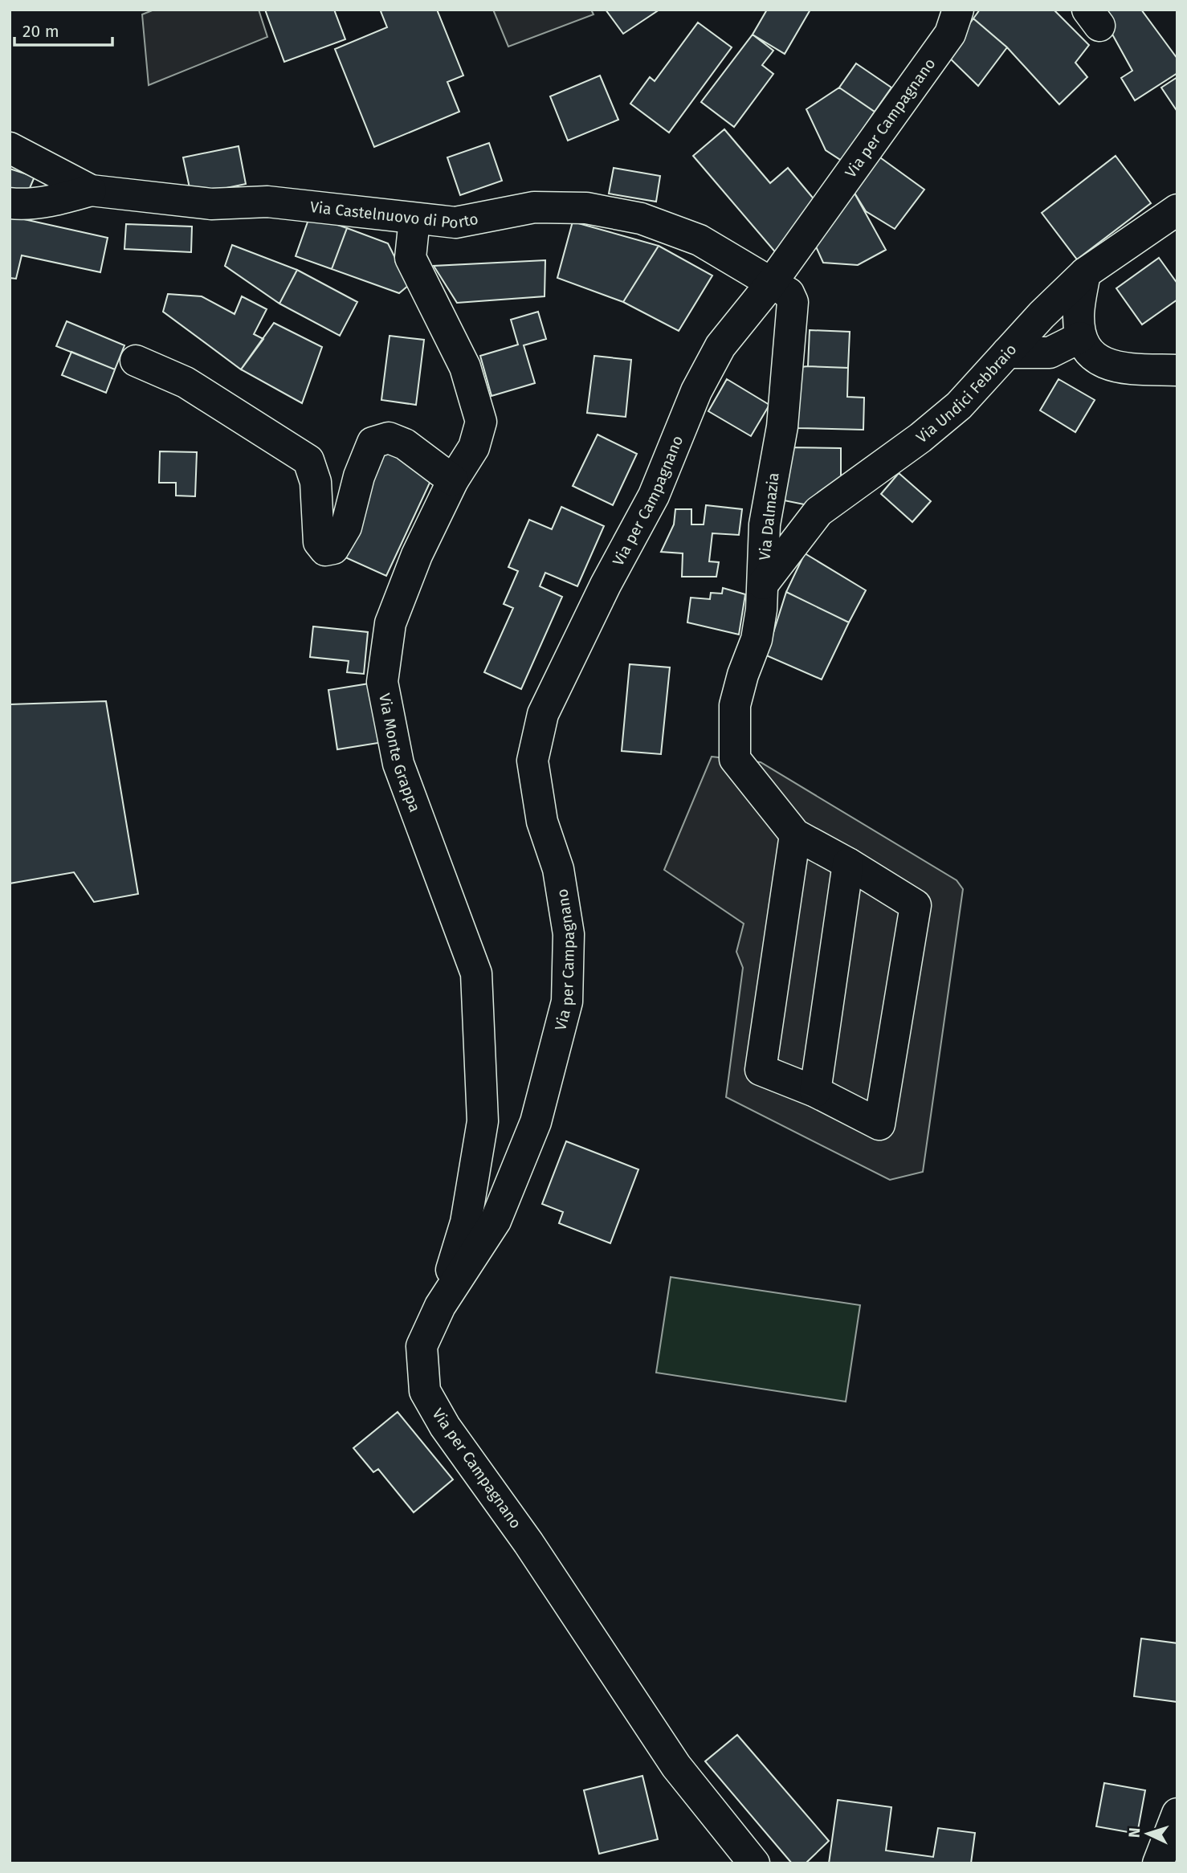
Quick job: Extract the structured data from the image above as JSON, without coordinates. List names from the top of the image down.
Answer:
{
  "streets": {
    "street": [
      "Via per Campagnano",
      "Via Castelnuovo di Porto",
      "Via Undici Febbraio",
      "Via Dalmazia",
      "Via Monte Grappa"
    ]
  },
  "crossings": [
    ["Via per Campagnano", "Via Castelnuovo di Porto"],
    ["Via per Campagnano", "Via Dalmazia"],
    ["Via per Campagnano", "Via Monte Grappa"],
    ["Via Castelnuovo di Porto", "Via Dalmazia"],
    ["Via Castelnuovo di Porto", "Via Monte Grappa"],
    ["Via Undici Febbraio", "Via Dalmazia"]
  ],
  "scale_bar": "20 m",
  "north": "left"
}
